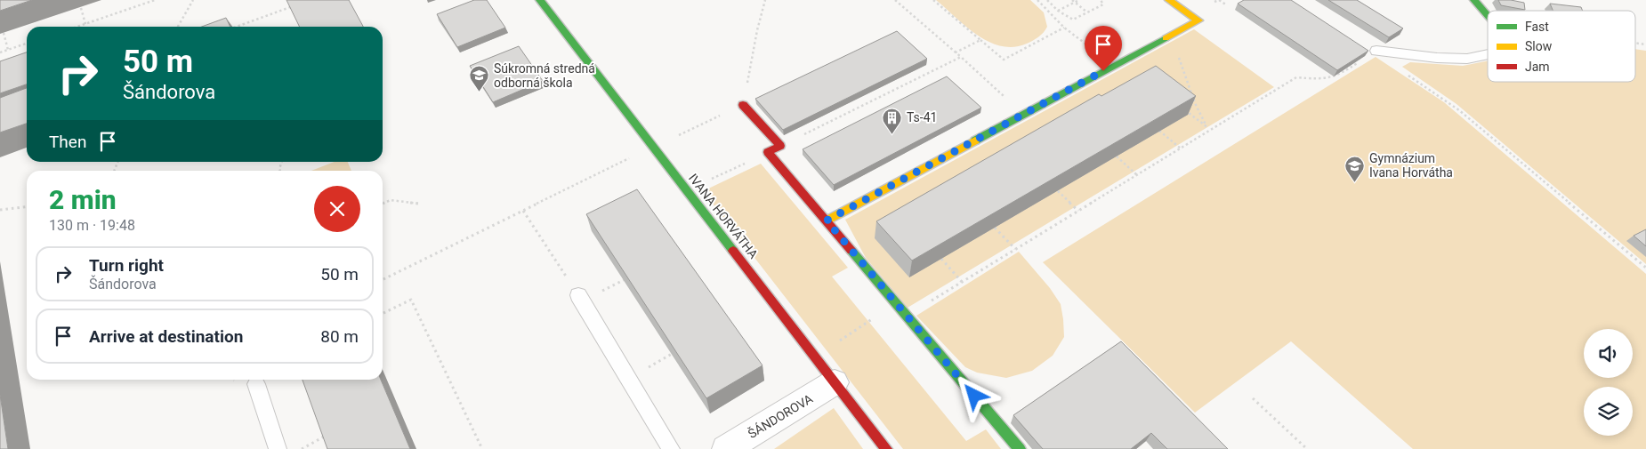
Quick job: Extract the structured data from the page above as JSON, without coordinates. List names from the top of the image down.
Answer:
{
  "streets": {
    "street": ["IVANA HORVÁTHA", "ŠÁNDOROVA"]
  },
  "crossings": [
    ["IVANA HORVÁTHA", "ŠÁNDOROVA"]
  ],
  "places": {
    "school or university": ["Súkromná stredná odborná škola", "Gymnázium Ivana Horvátha"],
    "building": ["Ts-41"]
  },
  "legend": ["Fast", "Slow", "Jam"],
  "page": {
    "turn": ["50 m", "Šándorova"],
    "then": "Then",
    "heading": ["2 min", "130 m · 19:48"],
    "list": [
      {
        "name": "Turn right",
        "note": "Šándorova",
        "value": "50 m"
      },
      {
        "name": "Arrive at destination",
        "value": "80 m"
      }
    ]
  }
}
